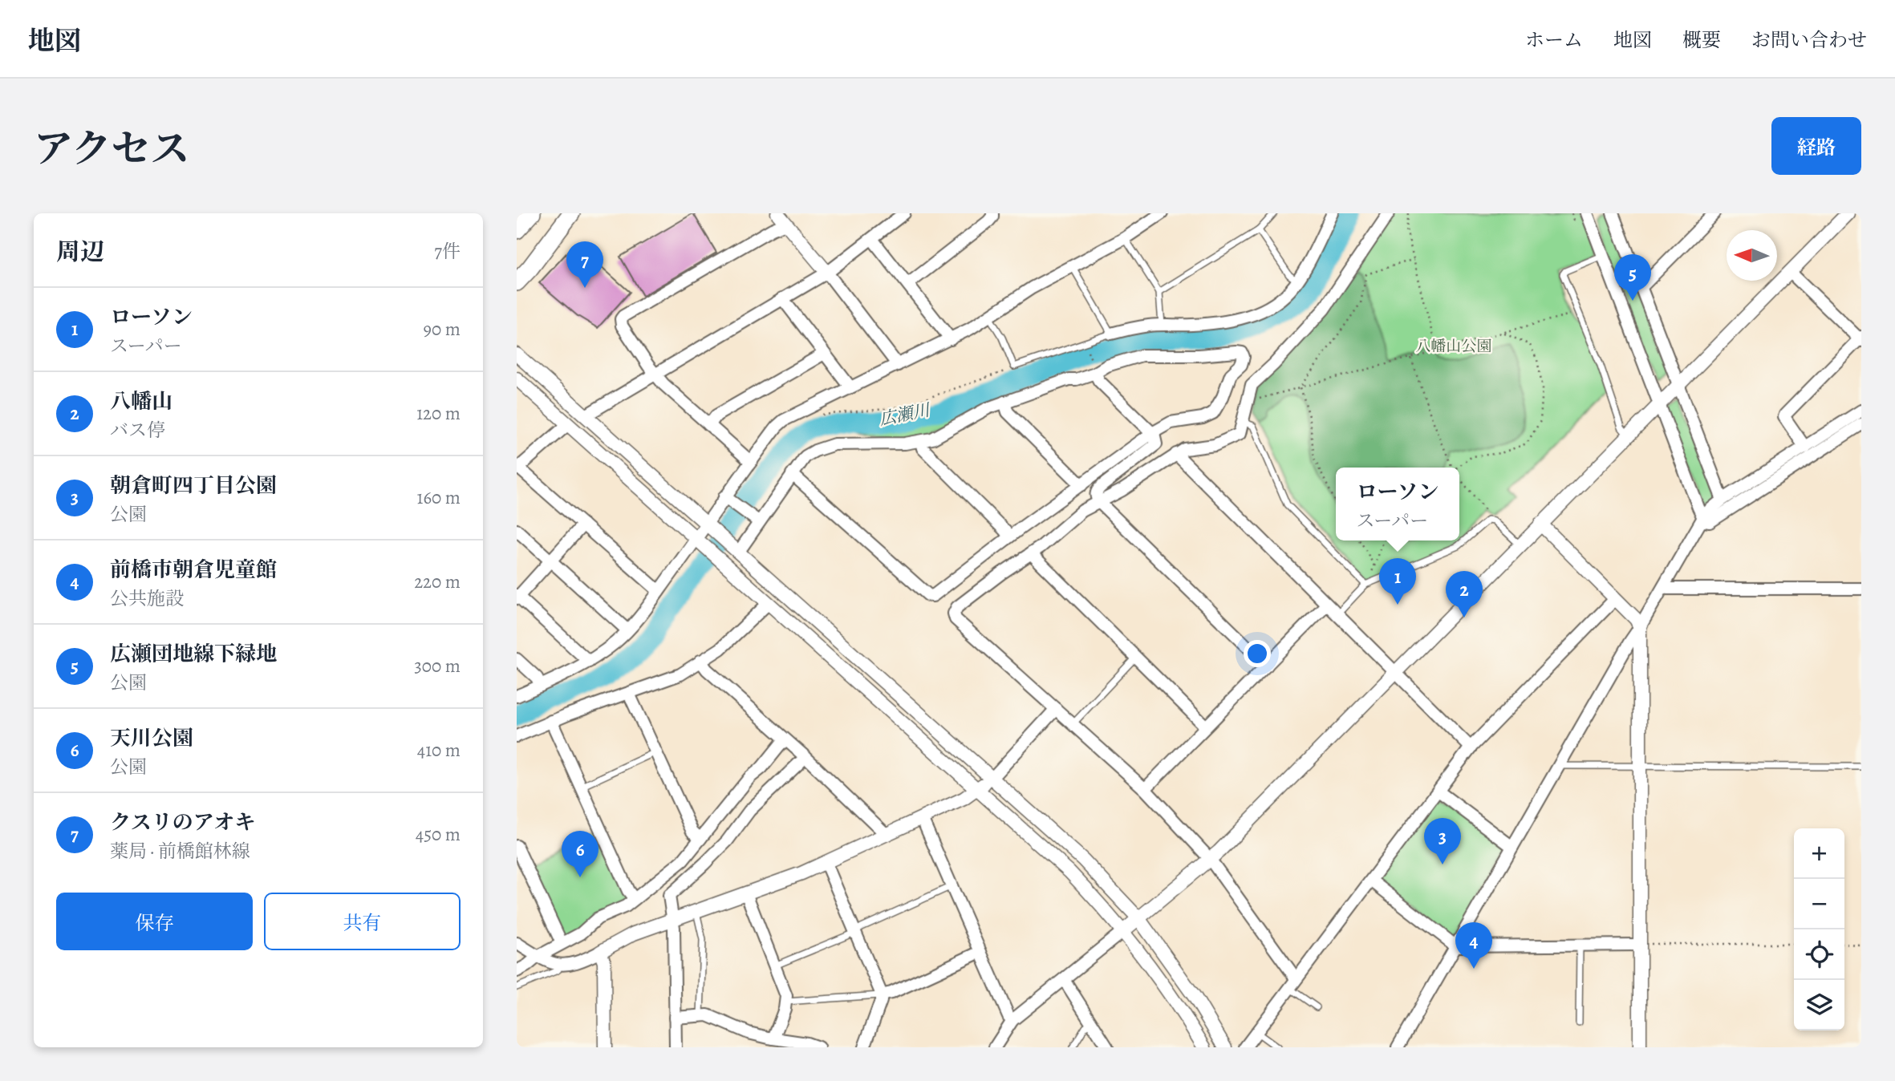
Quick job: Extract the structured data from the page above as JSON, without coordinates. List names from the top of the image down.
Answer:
{
  "water": ["広瀬川"],
  "parks": ["八幡山公園"],
  "north": "left",
  "page": {
    "header": "地図",
    "nav": [
      "ホーム",
      "地図",
      "概要",
      "お問い合わせ"
    ],
    "title": "アクセス",
    "buttons": [
      "経路",
      ["保存", "共有"]
    ],
    "heading": ["周辺", "7件"],
    "pins": [
      "7",
      "5",
      "1",
      "2",
      "3",
      "6",
      "4"
    ],
    "list": [
      {
        "mark": "1",
        "name": "ローソン",
        "note": "スーパー",
        "value": "90 m"
      },
      {
        "mark": "2",
        "name": "八幡山",
        "note": "バス停",
        "value": "120 m"
      },
      {
        "mark": "3",
        "name": "朝倉町四丁目公園",
        "note": "公園",
        "value": "160 m"
      },
      {
        "mark": "4",
        "name": "前橋市朝倉児童館",
        "note": "公共施設",
        "value": "220 m"
      },
      {
        "mark": "5",
        "name": "広瀬団地線下緑地",
        "note": "公園",
        "value": "300 m"
      },
      {
        "mark": "6",
        "name": "天川公園",
        "note": "公園",
        "value": "410 m"
      },
      {
        "mark": "7",
        "name": "クスリのアオキ",
        "note": "薬局 · 前橋館林線",
        "value": "450 m"
      }
    ],
    "popup": ["ローソン", "スーパー"],
    "map_buttons": ["+", "−"]
  }
}
